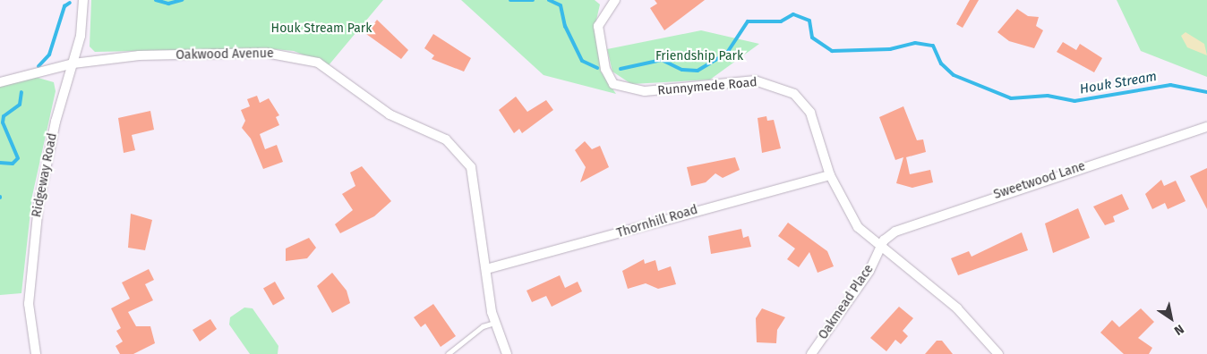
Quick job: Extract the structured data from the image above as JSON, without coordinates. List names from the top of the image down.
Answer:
{
  "streets": {
    "street": [
      "Oakwood Avenue",
      "Runnymede Road",
      "Ridgeway Road",
      "Sweetwood Lane",
      "Thornhill Road",
      "Oakmead Place"
    ]
  },
  "crossings": [
    ["Oakwood Avenue", "Ridgeway Road"],
    ["Oakwood Avenue", "Thornhill Road"],
    ["Runnymede Road", "Sweetwood Lane"],
    ["Runnymede Road", "Thornhill Road"],
    ["Runnymede Road", "Oakmead Place"],
    ["Sweetwood Lane", "Oakmead Place"]
  ],
  "water": ["Houk Stream"],
  "parks": ["Houk Stream Park", "Friendship Park"],
  "north": "bottom right"
}
